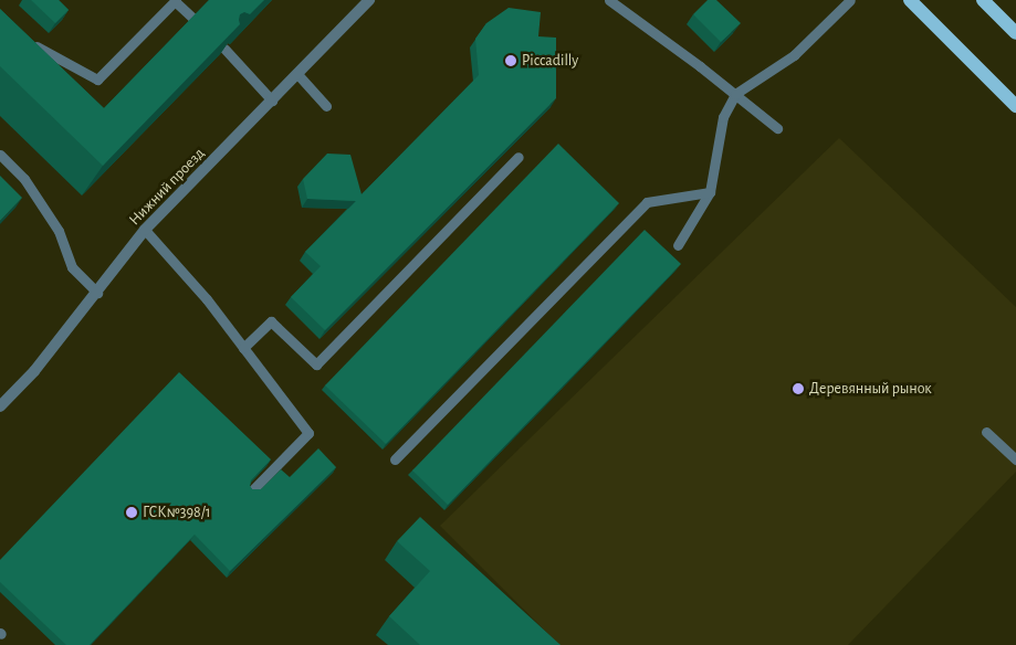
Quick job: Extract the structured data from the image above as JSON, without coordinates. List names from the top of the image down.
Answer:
{
  "streets": {
    "street": ["Нижний проезд"]
  },
  "places": ["Piccadilly", "Деревянный рынок", "ГСК№398/1"]
}
